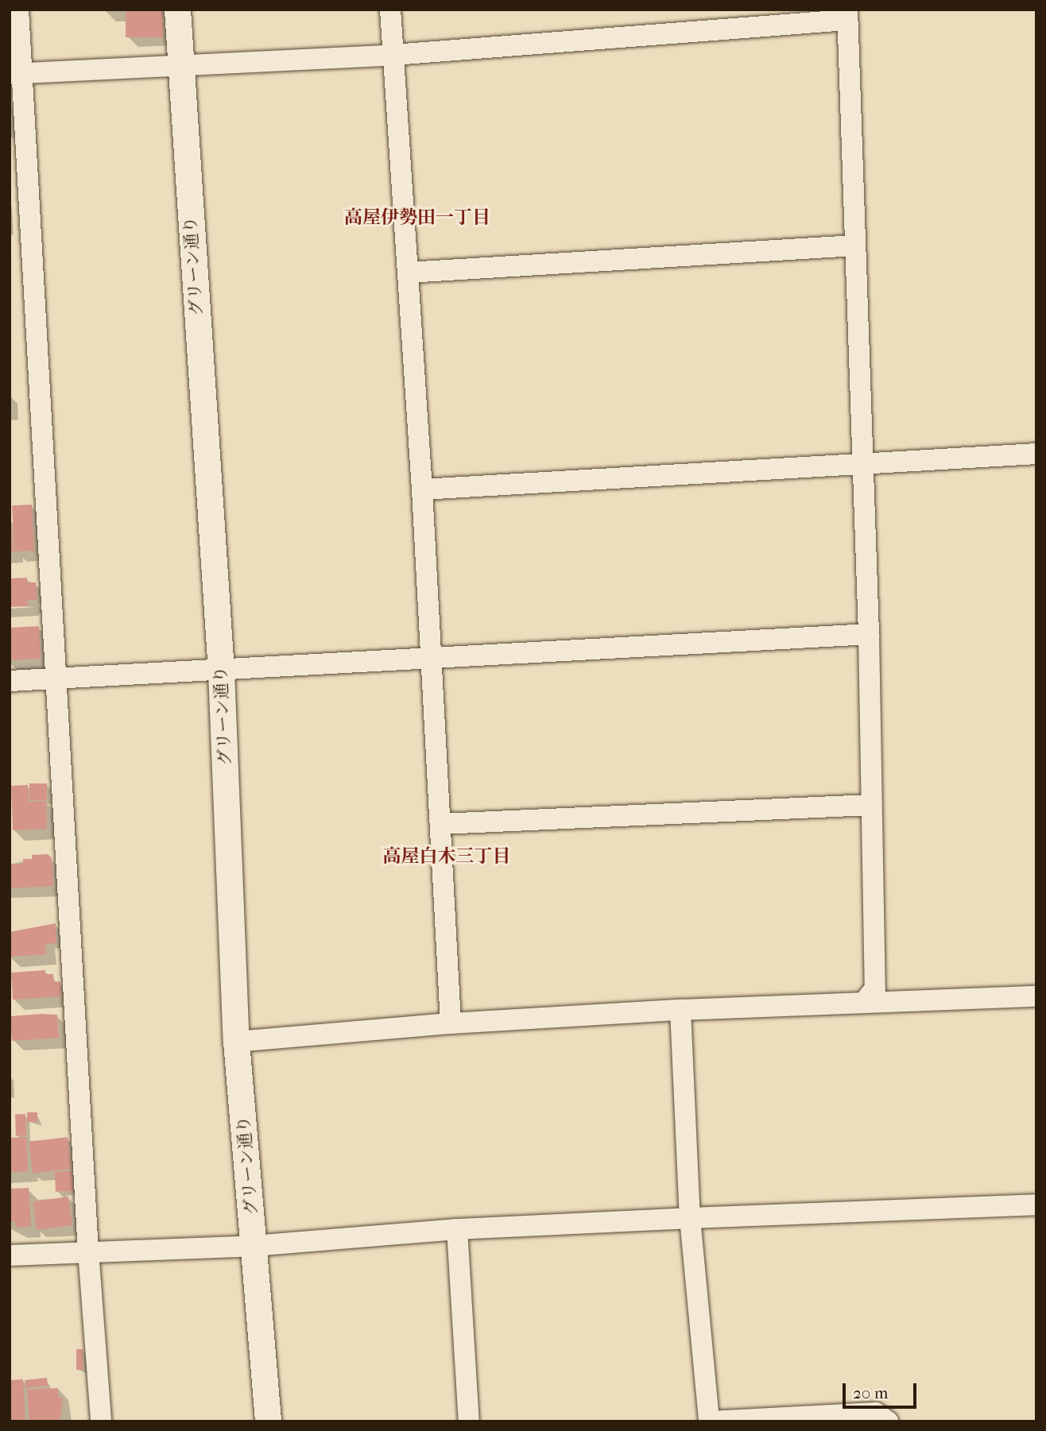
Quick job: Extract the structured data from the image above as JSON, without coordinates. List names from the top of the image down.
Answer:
{
  "streets": {
    "street": ["グリーン通り"]
  },
  "districts": ["高屋伊勢田一丁目", "高屋白木三丁目"],
  "scale_bar": "20 m"
}
